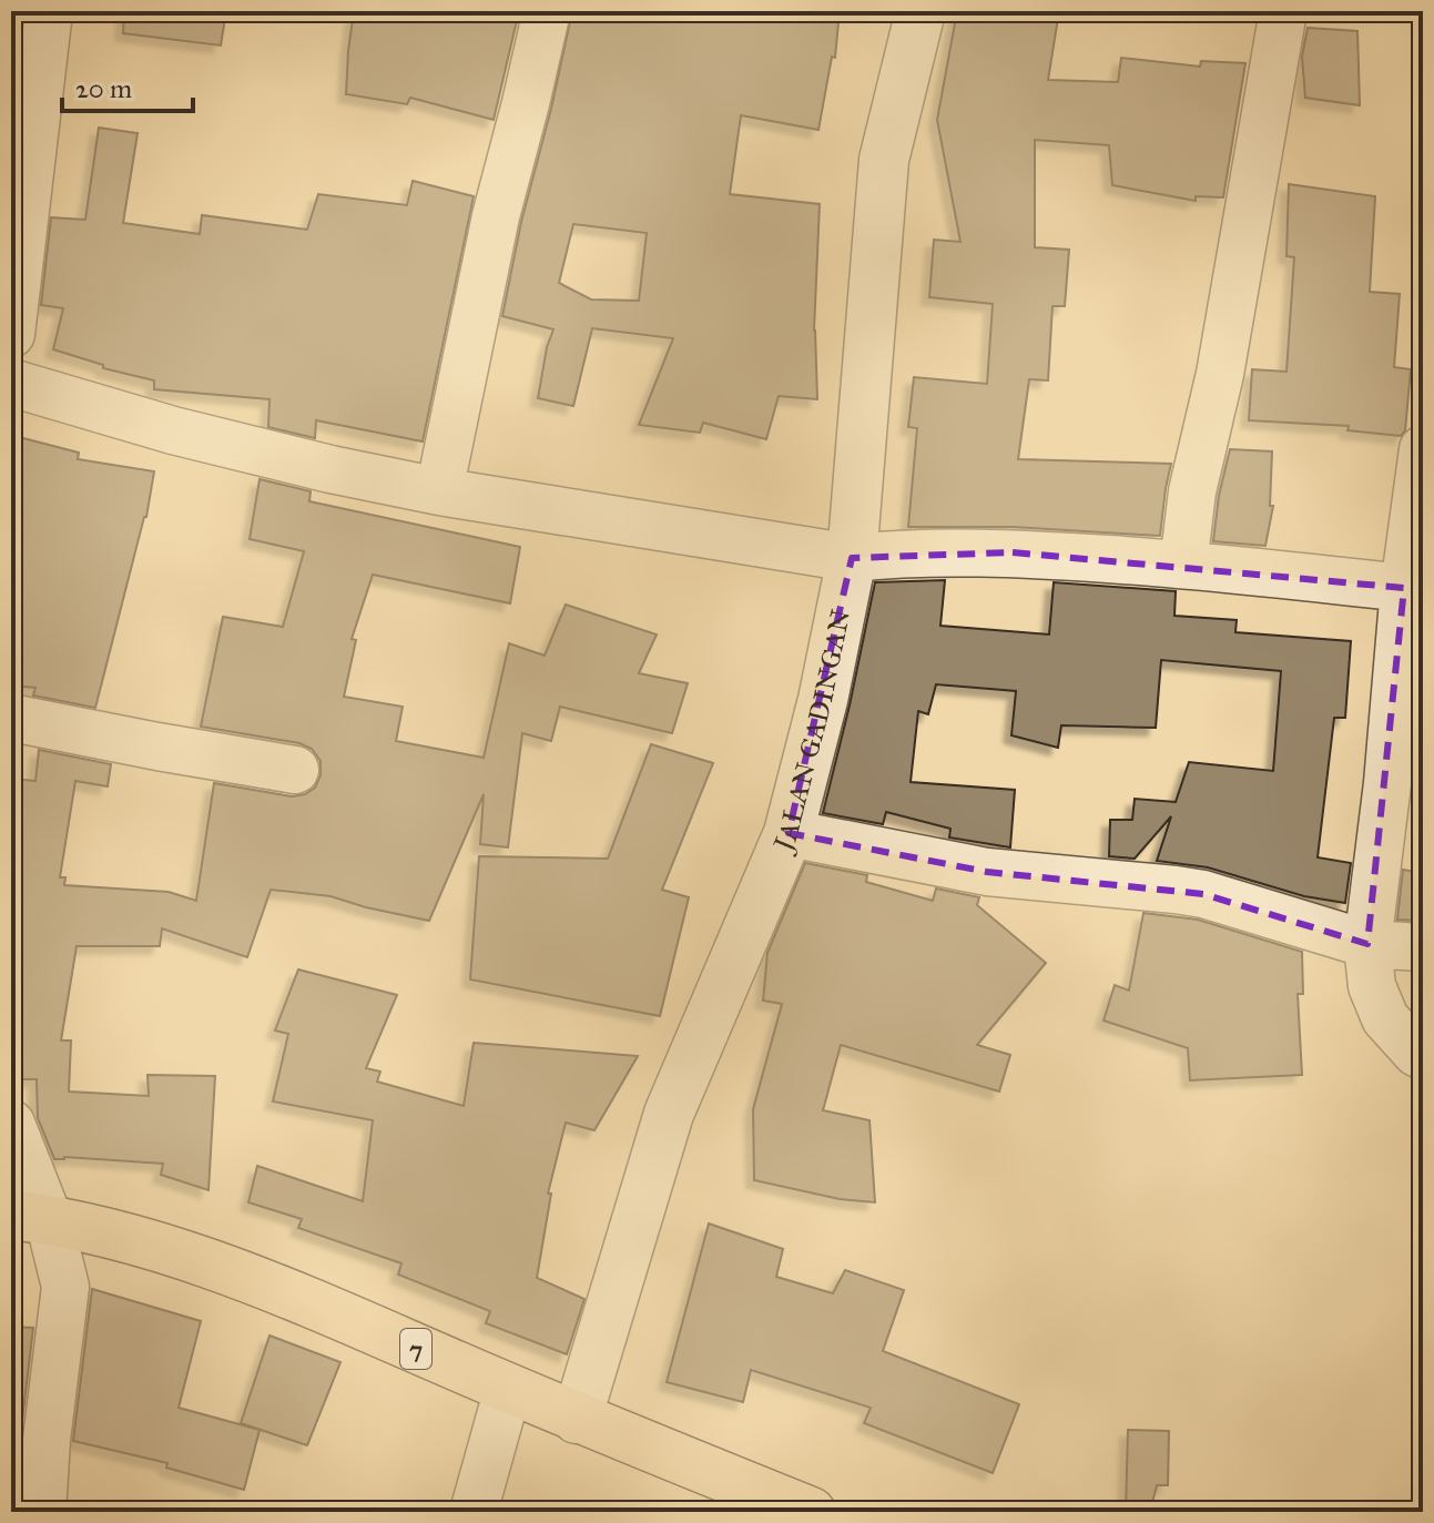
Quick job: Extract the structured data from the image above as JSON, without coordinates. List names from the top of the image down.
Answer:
{
  "streets": {
    "highway": ["7"],
    "street": ["JALAN GADINGAN"]
  },
  "crossings": [
    ["JALAN GADINGAN", "7"]
  ],
  "scale_bar": "20 m"
}
